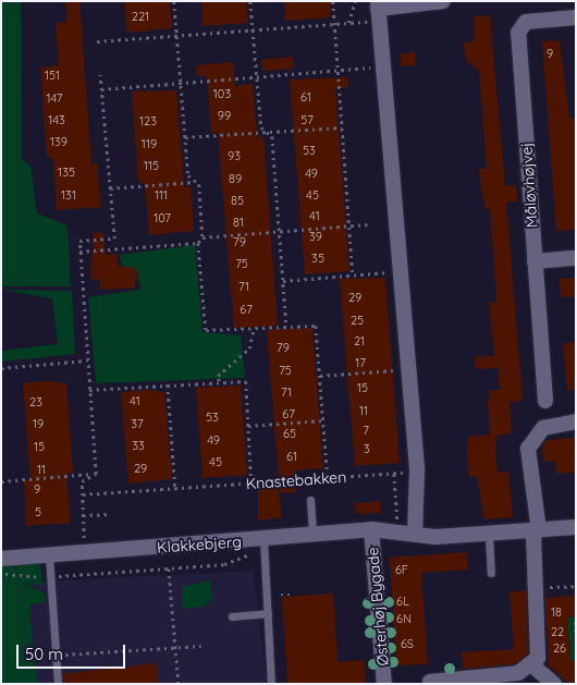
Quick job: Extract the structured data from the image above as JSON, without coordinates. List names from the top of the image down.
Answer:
{
  "streets": {
    "street": ["Måløvhøjvej", "Klakkebjerg", "Østerhøj Bygade"],
    "path": ["Knastebakken"]
  },
  "crossings": [
    ["Klakkebjerg", "Østerhøj Bygade"]
  ],
  "house_numbers": [
    "221",
    "9",
    "151",
    "103",
    "61",
    "147",
    "99",
    "143",
    "57",
    "123",
    "139",
    "119",
    "53",
    "93",
    "115",
    "135",
    "49",
    "89",
    "131",
    "111",
    "45",
    "85",
    "41",
    "107",
    "81",
    "39",
    "79",
    "35",
    "75",
    "71",
    "29",
    "67",
    "25",
    "21",
    "79",
    "17",
    "75",
    "15",
    "71",
    "41",
    "23",
    "11",
    "67",
    "53",
    "19",
    "37",
    "7",
    "65",
    "49",
    "33",
    "15",
    "3",
    "61",
    "45",
    "29",
    "11",
    "9",
    "5",
    "6F",
    "6L",
    "18",
    "6N",
    "22",
    "6S",
    "26"
  ],
  "scale_bar": "50 m"
}
